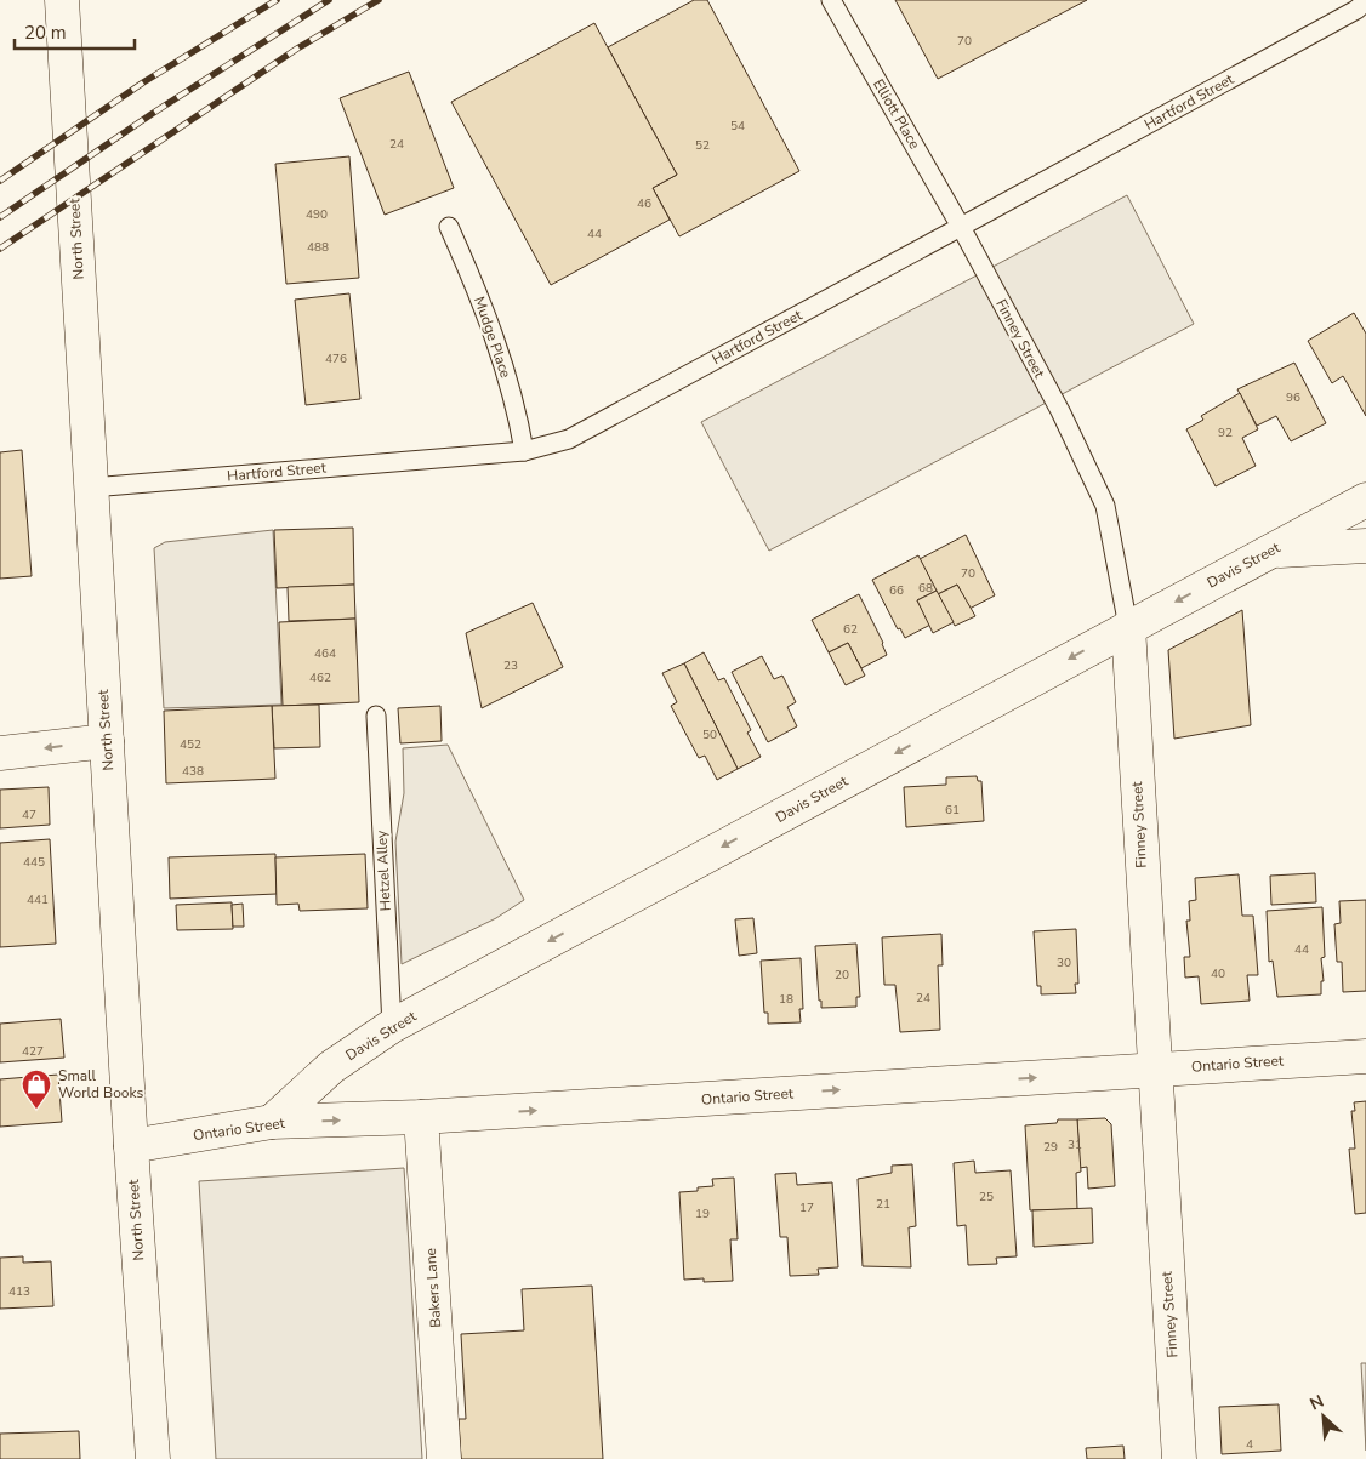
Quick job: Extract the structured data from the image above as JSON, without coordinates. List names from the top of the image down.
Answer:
{
  "streets": {
    "street": [
      "North Street",
      "Finney Street",
      "Davis Street",
      "Ontario Street",
      "Bakers Lane"
    ],
    "lane": [
      "Hartford Street",
      "Elliott Place",
      "Mudge Place",
      "Hetzel Alley"
    ]
  },
  "crossings": [
    ["Hartford Street", "Elliott Place"],
    ["Hartford Street", "North Street"],
    ["Hartford Street", "Mudge Place"],
    ["Hartford Street", "Finney Street"],
    ["Elliott Place", "Finney Street"],
    ["North Street", "Ontario Street"],
    ["Finney Street", "Davis Street"],
    ["Finney Street", "Ontario Street"],
    ["Davis Street", "Hetzel Alley"],
    ["Davis Street", "Ontario Street"],
    ["Ontario Street", "Bakers Lane"]
  ],
  "one_way": ["Davis Street", "Ontario Street"],
  "places": {
    "shop": ["Small World Books"]
  },
  "house_numbers": [
    "70",
    "54",
    "24",
    "52",
    "46",
    "490",
    "44",
    "488",
    "476",
    "96",
    "92",
    "70",
    "68",
    "66",
    "62",
    "464",
    "23",
    "462",
    "50",
    "452",
    "438",
    "61",
    "47",
    "445",
    "441",
    "44",
    "30",
    "40",
    "20",
    "24",
    "18",
    "427",
    "31",
    "29",
    "25",
    "21",
    "17",
    "19",
    "413",
    "4"
  ],
  "scale_bar": "20 m",
  "north": "top left"
}
